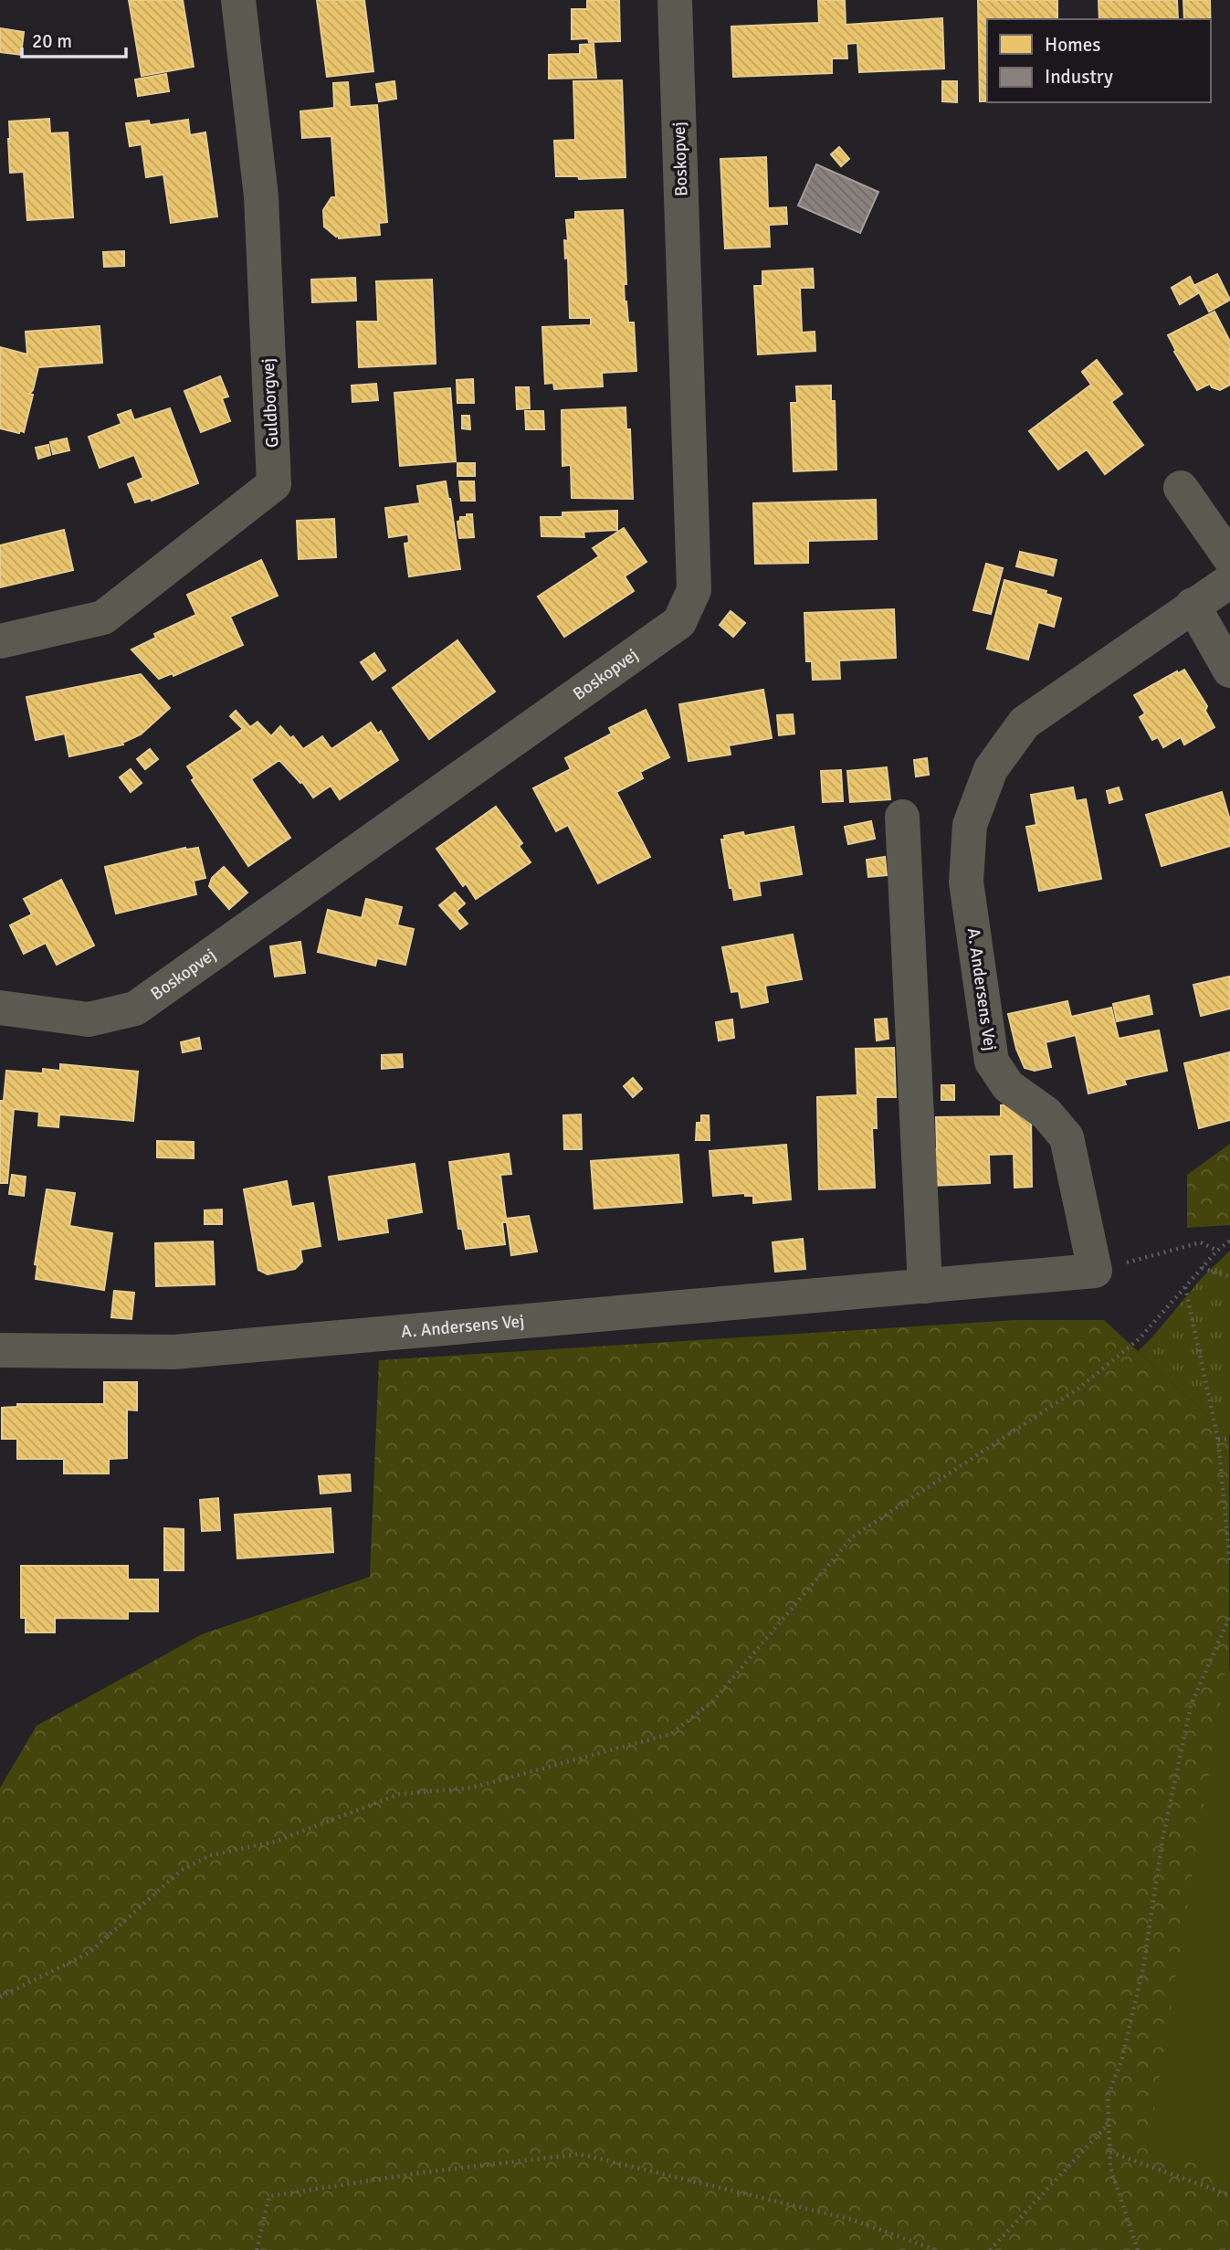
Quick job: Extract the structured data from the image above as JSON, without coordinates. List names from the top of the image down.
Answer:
{
  "streets": {
    "street": ["Boskopvej", "Guldborgvej", "A. Andersens Vej"]
  },
  "legend": ["Homes", "Industry"],
  "scale_bar": "20 m"
}
